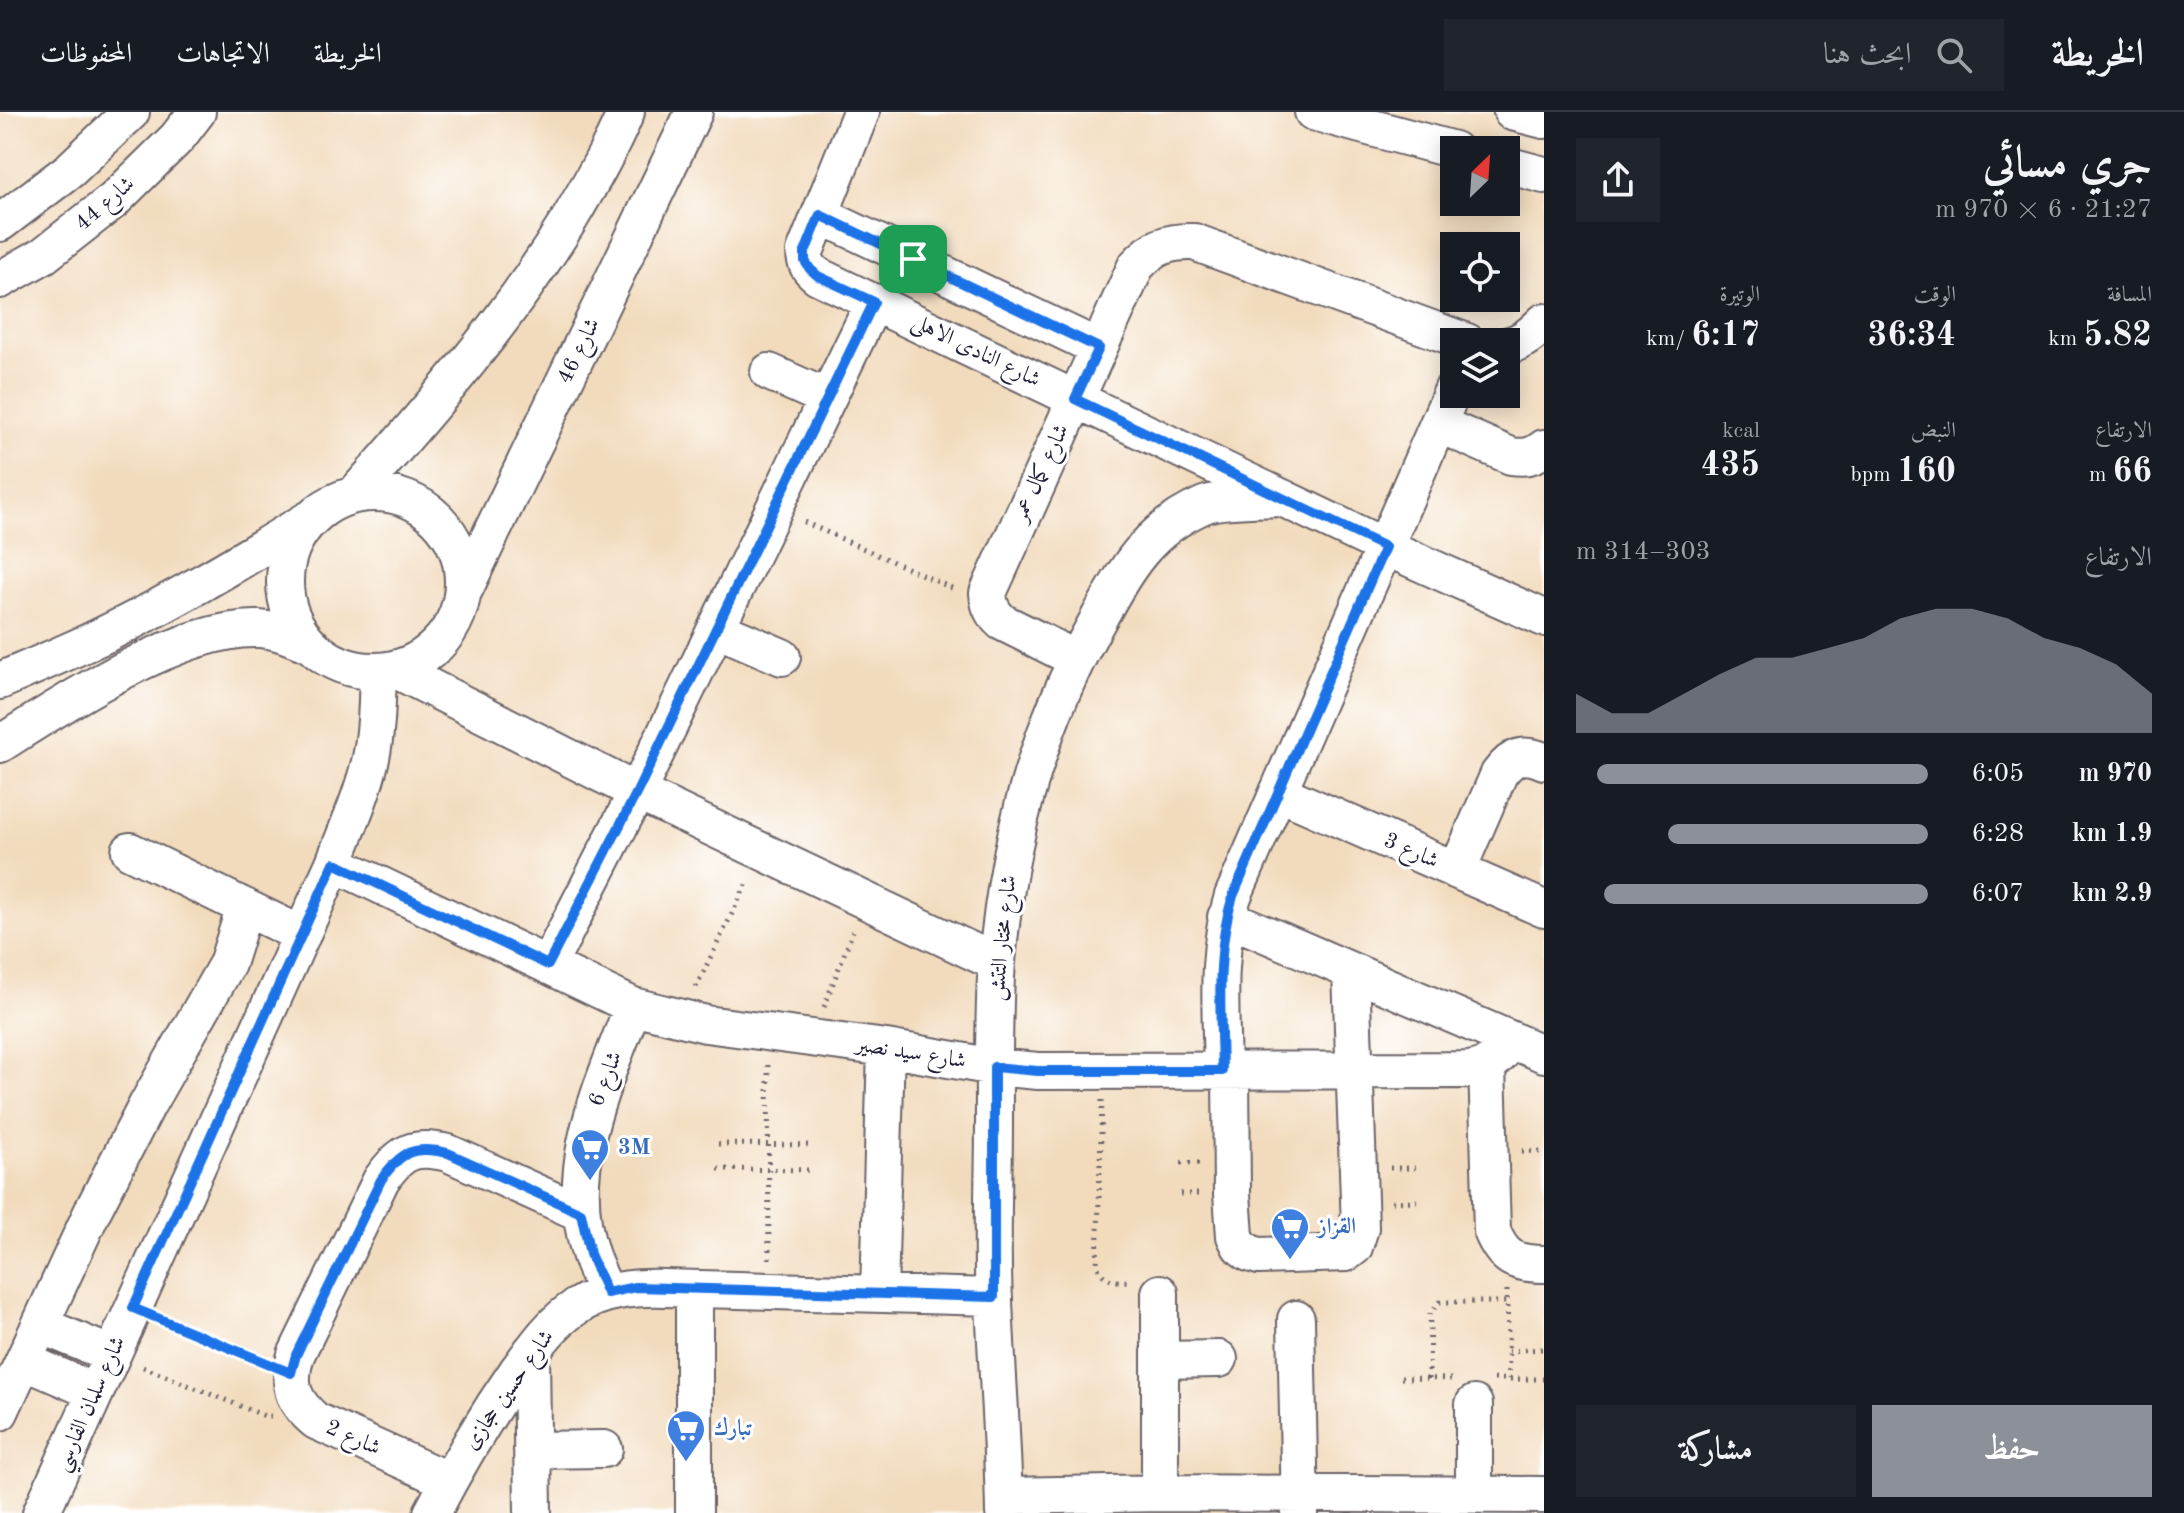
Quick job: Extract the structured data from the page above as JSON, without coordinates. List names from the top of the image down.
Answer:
{
  "streets": {
    "street": [
      "شارع 44",
      "شارع 46",
      "شارع النادى الاهلى",
      "شارع كمال عمر",
      "شارع 3",
      "شارع مختار التتش",
      "شارع سيد نصير",
      "شارع 6",
      "شارع حسين حجازى",
      "شارع سلمان الفارسي",
      "شارع 2"
    ]
  },
  "crossings": [
    ["شارع 46", "شارع سلمان الفارسي"],
    ["شارع النادى الاهلى", "شارع كمال عمر"],
    ["شارع النادى الاهلى", "شارع مختار التتش"],
    ["شارع مختار التتش", "شارع سيد نصير"],
    ["شارع مختار التتش", "شارع حسين حجازى"],
    ["شارع سيد نصير", "شارع 6"],
    ["شارع سيد نصير", "شارع سلمان الفارسي"],
    ["شارع 6", "شارع حسين حجازى"],
    ["شارع حسين حجازى", "شارع 2"]
  ],
  "places": {
    "supermarket": ["3M", "القزاز", "تبارك"]
  },
  "north": "top right",
  "page": {
    "header": "الخريطة",
    "search": "ابحث هنا",
    "nav": ["الخريطة", "الاتجاهات", "المحفوظات"],
    "heading": ["جري مسائي", "21:27 · 6 × 970 m"],
    "stats": [
      ["المسافة", "5.82 km"],
      ["الوقت", "36:34"],
      ["الوتيرة", "6:17 /km"],
      ["الارتفاع", "66 m"],
      ["النبض", "160 bpm"],
      ["kcal", "435"]
    ],
    "chart": ["الارتفاع", "303–314 m"],
    "list": [
      {
        "name": "970 m",
        "note": "6:05"
      },
      {
        "name": "1.9 km",
        "note": "6:28"
      },
      {
        "name": "2.9 km",
        "note": "6:07"
      }
    ],
    "buttons": ["حفظ", "مشاركة"]
  }
}
